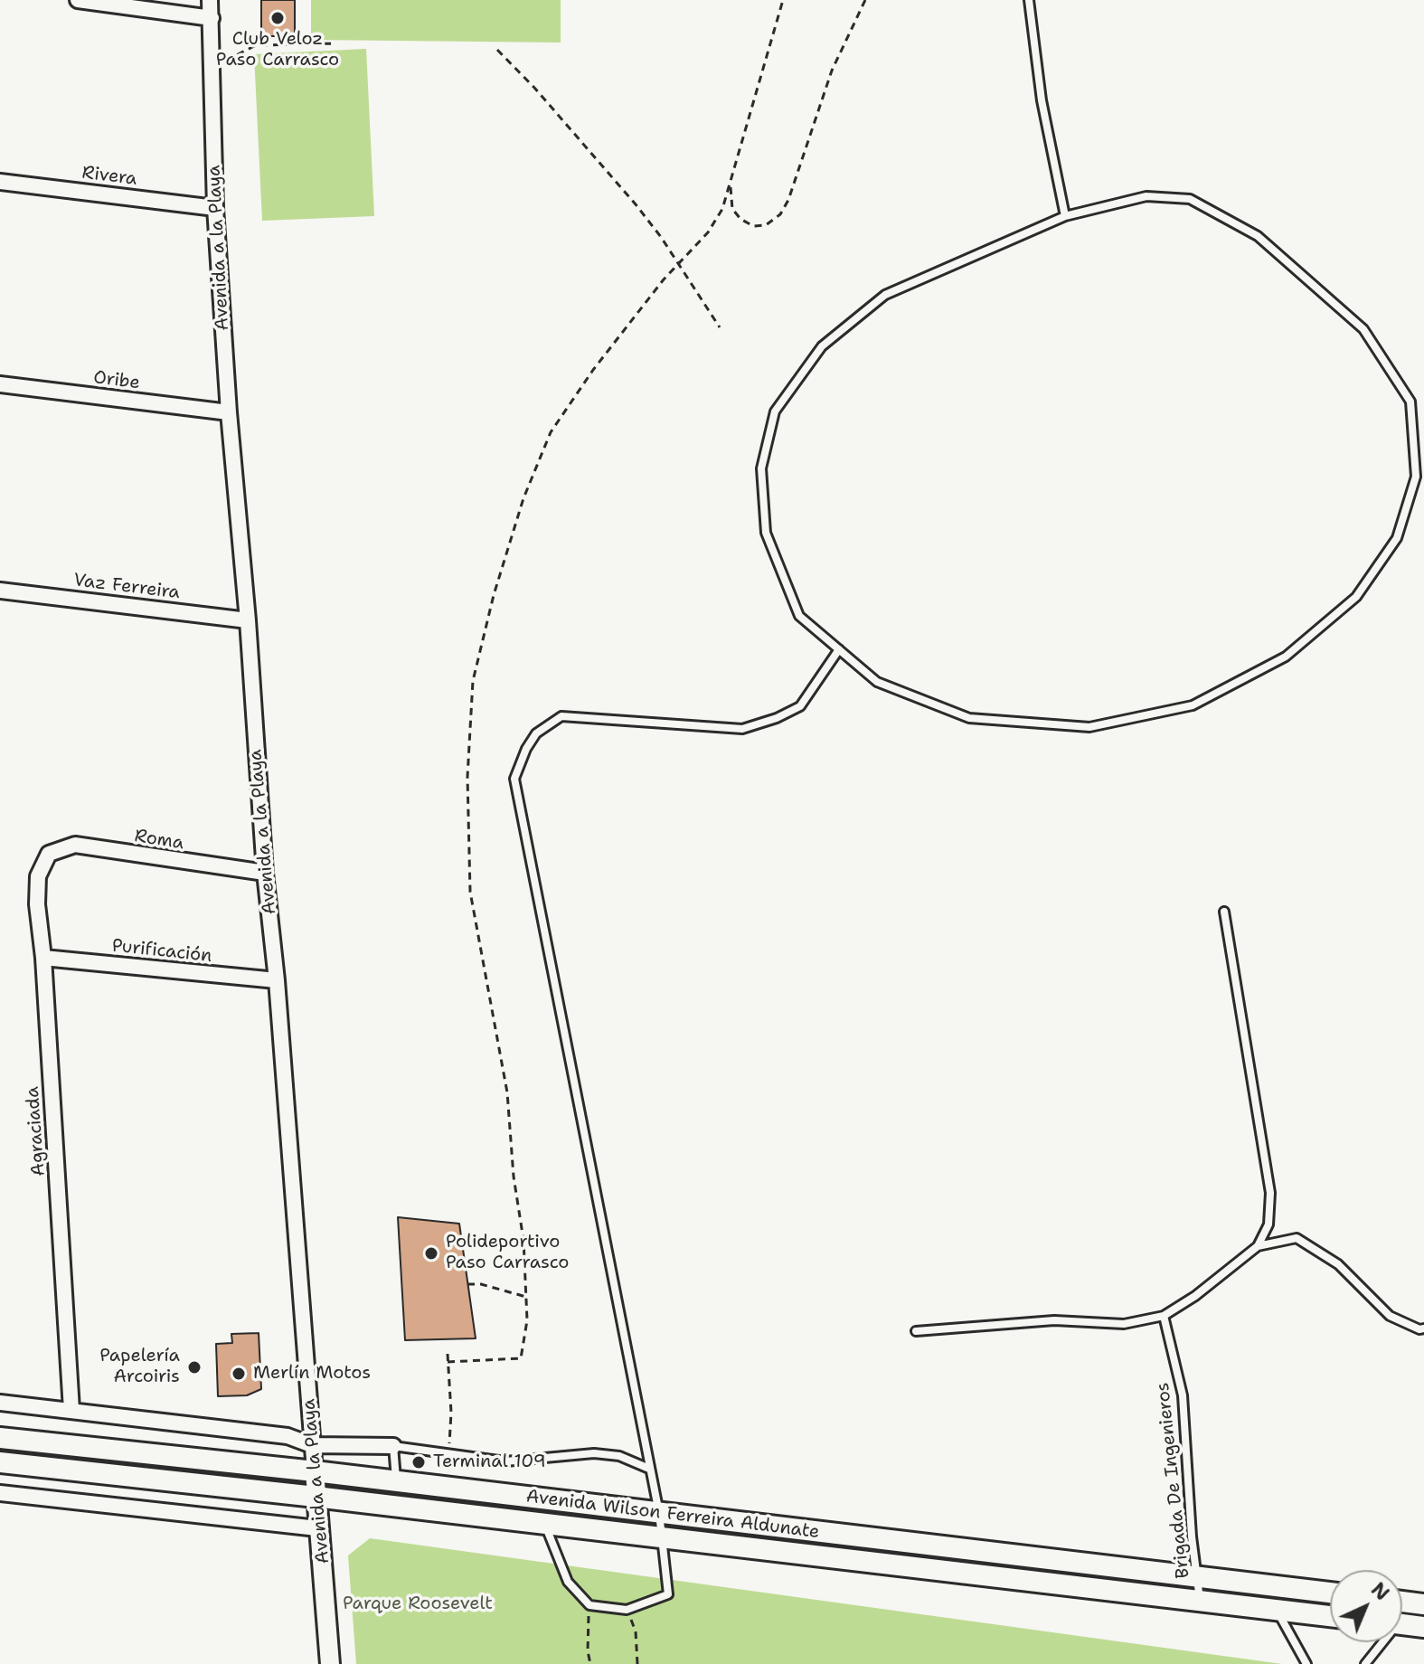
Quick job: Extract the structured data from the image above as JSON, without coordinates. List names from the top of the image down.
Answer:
{
  "streets": {
    "main road": ["Avenida Wilson Ferreira Aldunate"],
    "street": [
      "Rivera",
      "Avenida a la Playa",
      "Oribe",
      "Vaz Ferreira",
      "Roma",
      "Purificación",
      "Agraciada"
    ],
    "lane": ["Brigada De Ingenieros"]
  },
  "crossings": [
    ["Rivera", "Avenida a la Playa"],
    ["Avenida a la Playa", "Oribe"],
    ["Avenida a la Playa", "Vaz Ferreira"],
    ["Avenida a la Playa", "Roma"],
    ["Avenida a la Playa", "Purificación"],
    ["Avenida a la Playa", "Avenida Wilson Ferreira Aldunate"],
    ["Roma", "Agraciada"],
    ["Purificación", "Agraciada"],
    ["Brigada De Ingenieros", "Avenida Wilson Ferreira Aldunate"]
  ],
  "parks": ["Parque Roosevelt"],
  "places": [
    "Club Veloz Paso Carrasco",
    "Polideportivo Paso Carrasco",
    "Papelería Arcoiris",
    "Merlín Motos",
    "Terminal 109"
  ],
  "north": "top right"
}
